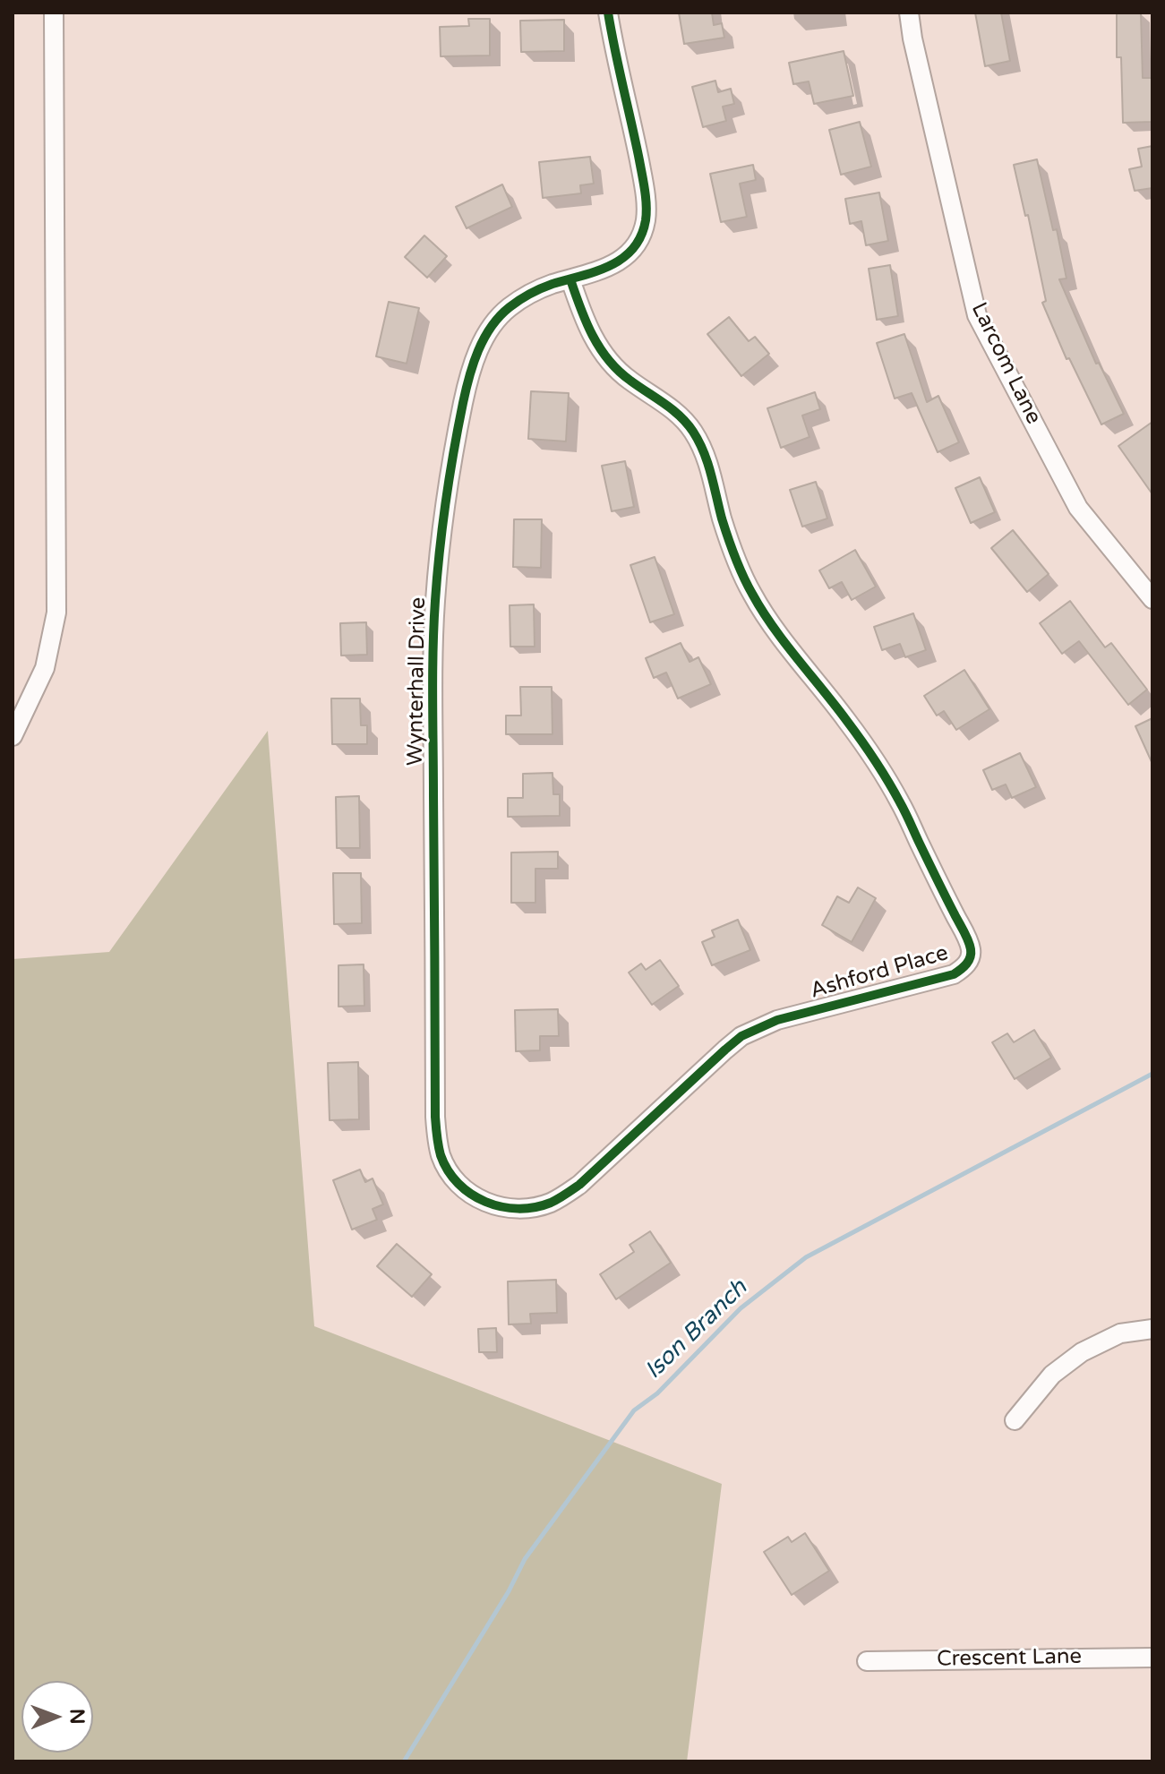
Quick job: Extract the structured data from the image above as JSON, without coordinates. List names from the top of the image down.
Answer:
{
  "streets": {
    "street": [
      "Larcom Lane",
      "Wynterhall Drive",
      "Ashford Place",
      "Crescent Lane"
    ]
  },
  "crossings": [
    ["Wynterhall Drive", "Ashford Place"]
  ],
  "water": ["Ison Branch"],
  "north": "right"
}
